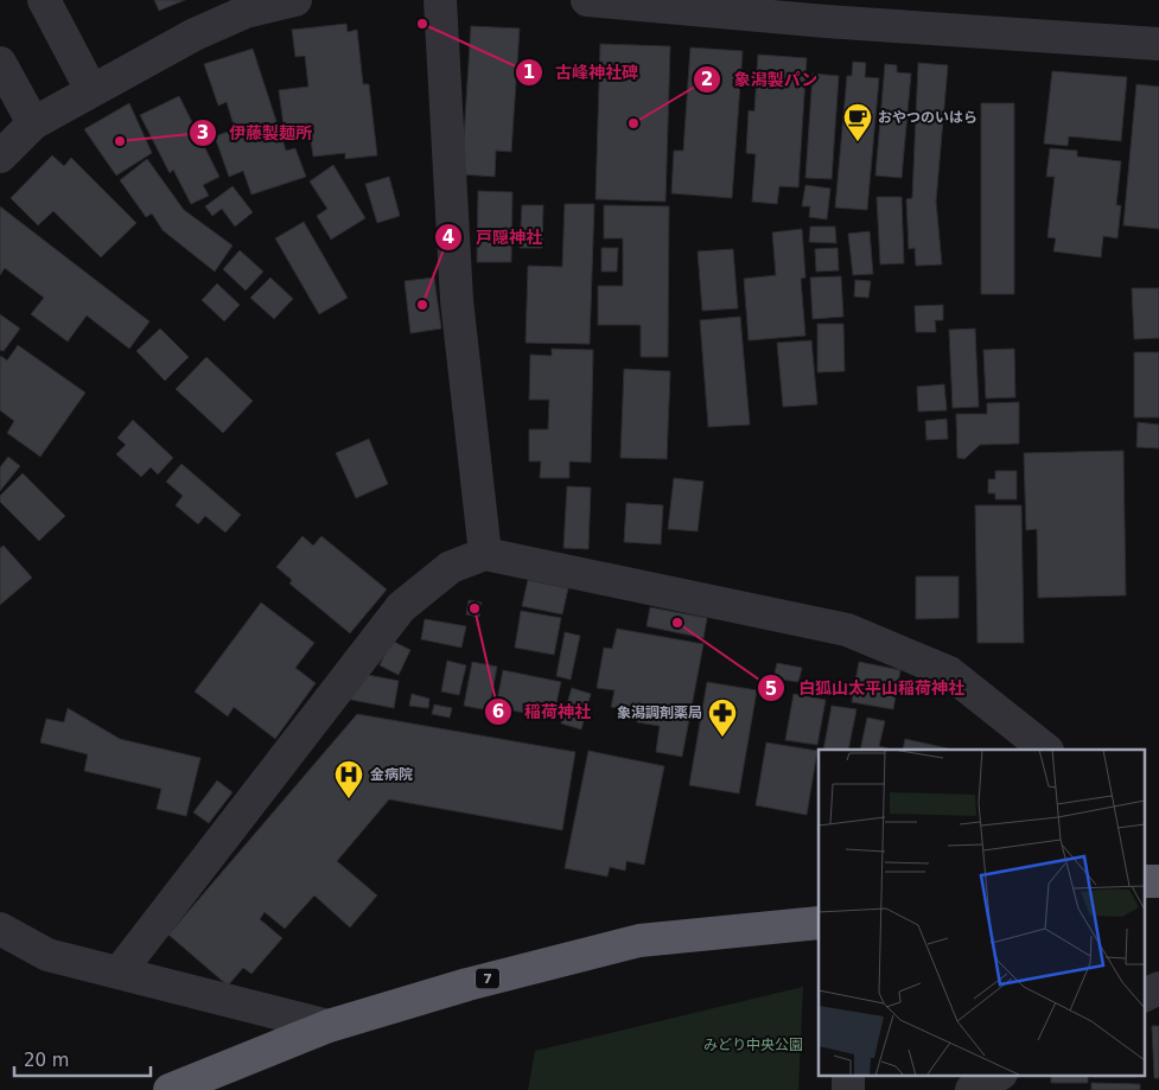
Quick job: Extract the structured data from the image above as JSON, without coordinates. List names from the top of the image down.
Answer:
{
  "streets": {
    "highway": ["7"]
  },
  "parks": ["みどり中央公園"],
  "places": {
    "other": [
      "古峰神社碑",
      "象潟製パン",
      "伊藤製麺所",
      "戸隠神社",
      "稲荷神社",
      "白狐山太平山稲荷神社"
    ],
    "cafe": ["おやつのいはら"],
    "pharmacy": ["象潟調剤薬局"],
    "hospital": ["金病院"]
  },
  "scale_bar": "20 m"
}
